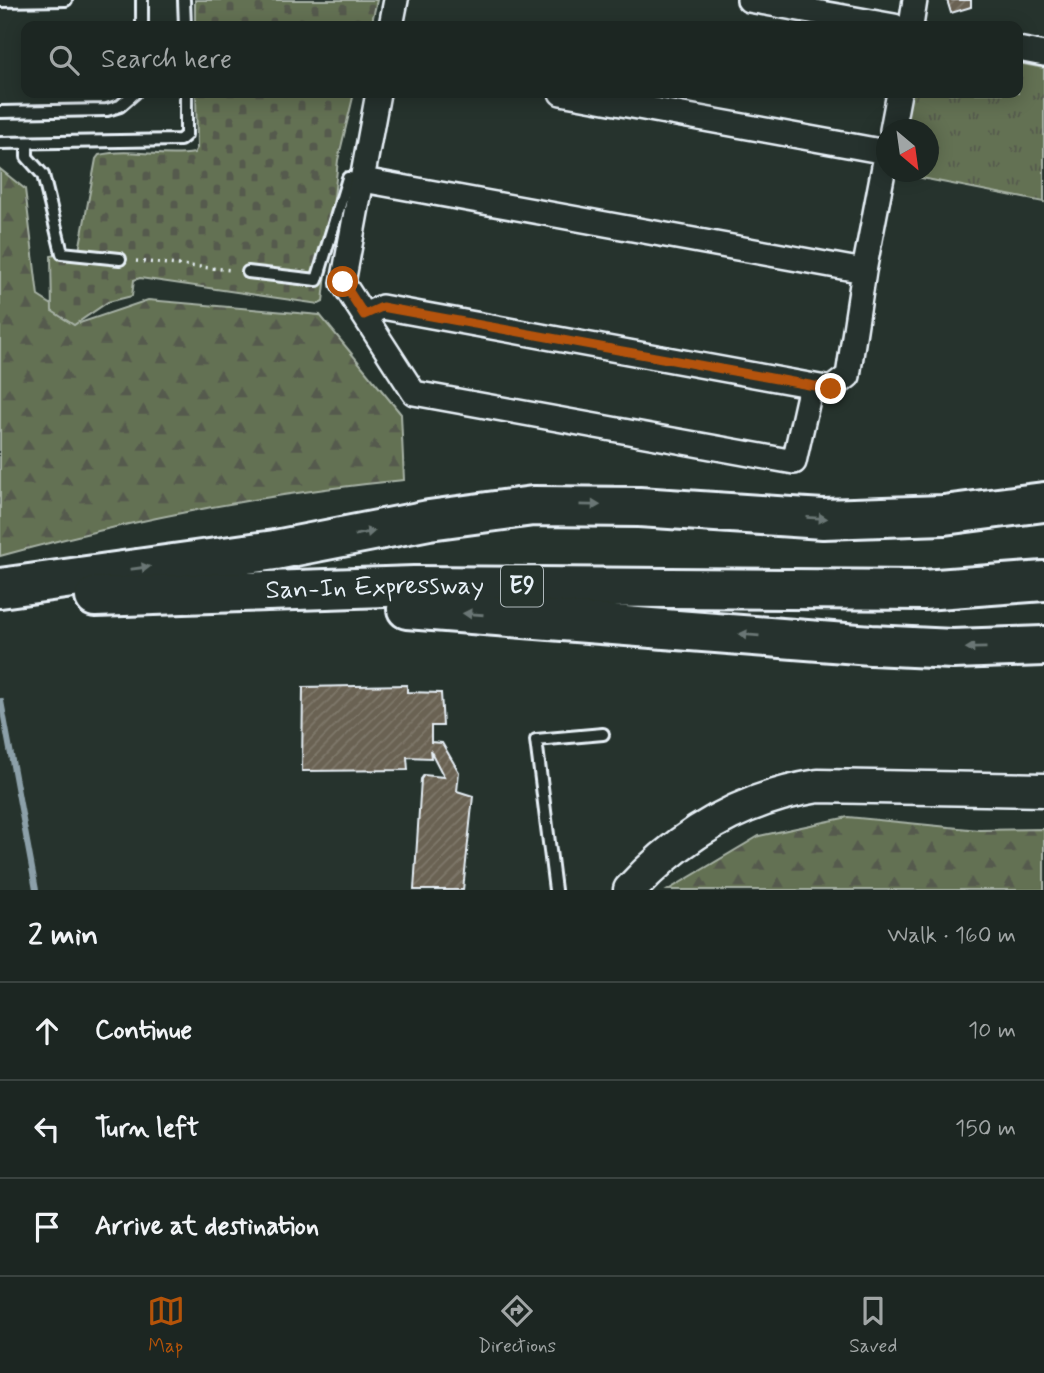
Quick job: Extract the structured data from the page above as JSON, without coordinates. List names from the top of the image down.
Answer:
{
  "streets": {
    "highway": ["E9", "San-In Expressway"]
  },
  "north": "bottom right",
  "page": {
    "search": "Search here",
    "heading": ["2 min", "Walk · 160 m"],
    "list": [
      ["Continue", "10 m"],
      ["Turn left", "150 m"],
      "Arrive at destination"
    ],
    "nav": ["Map", "Directions", "Saved"]
  }
}
